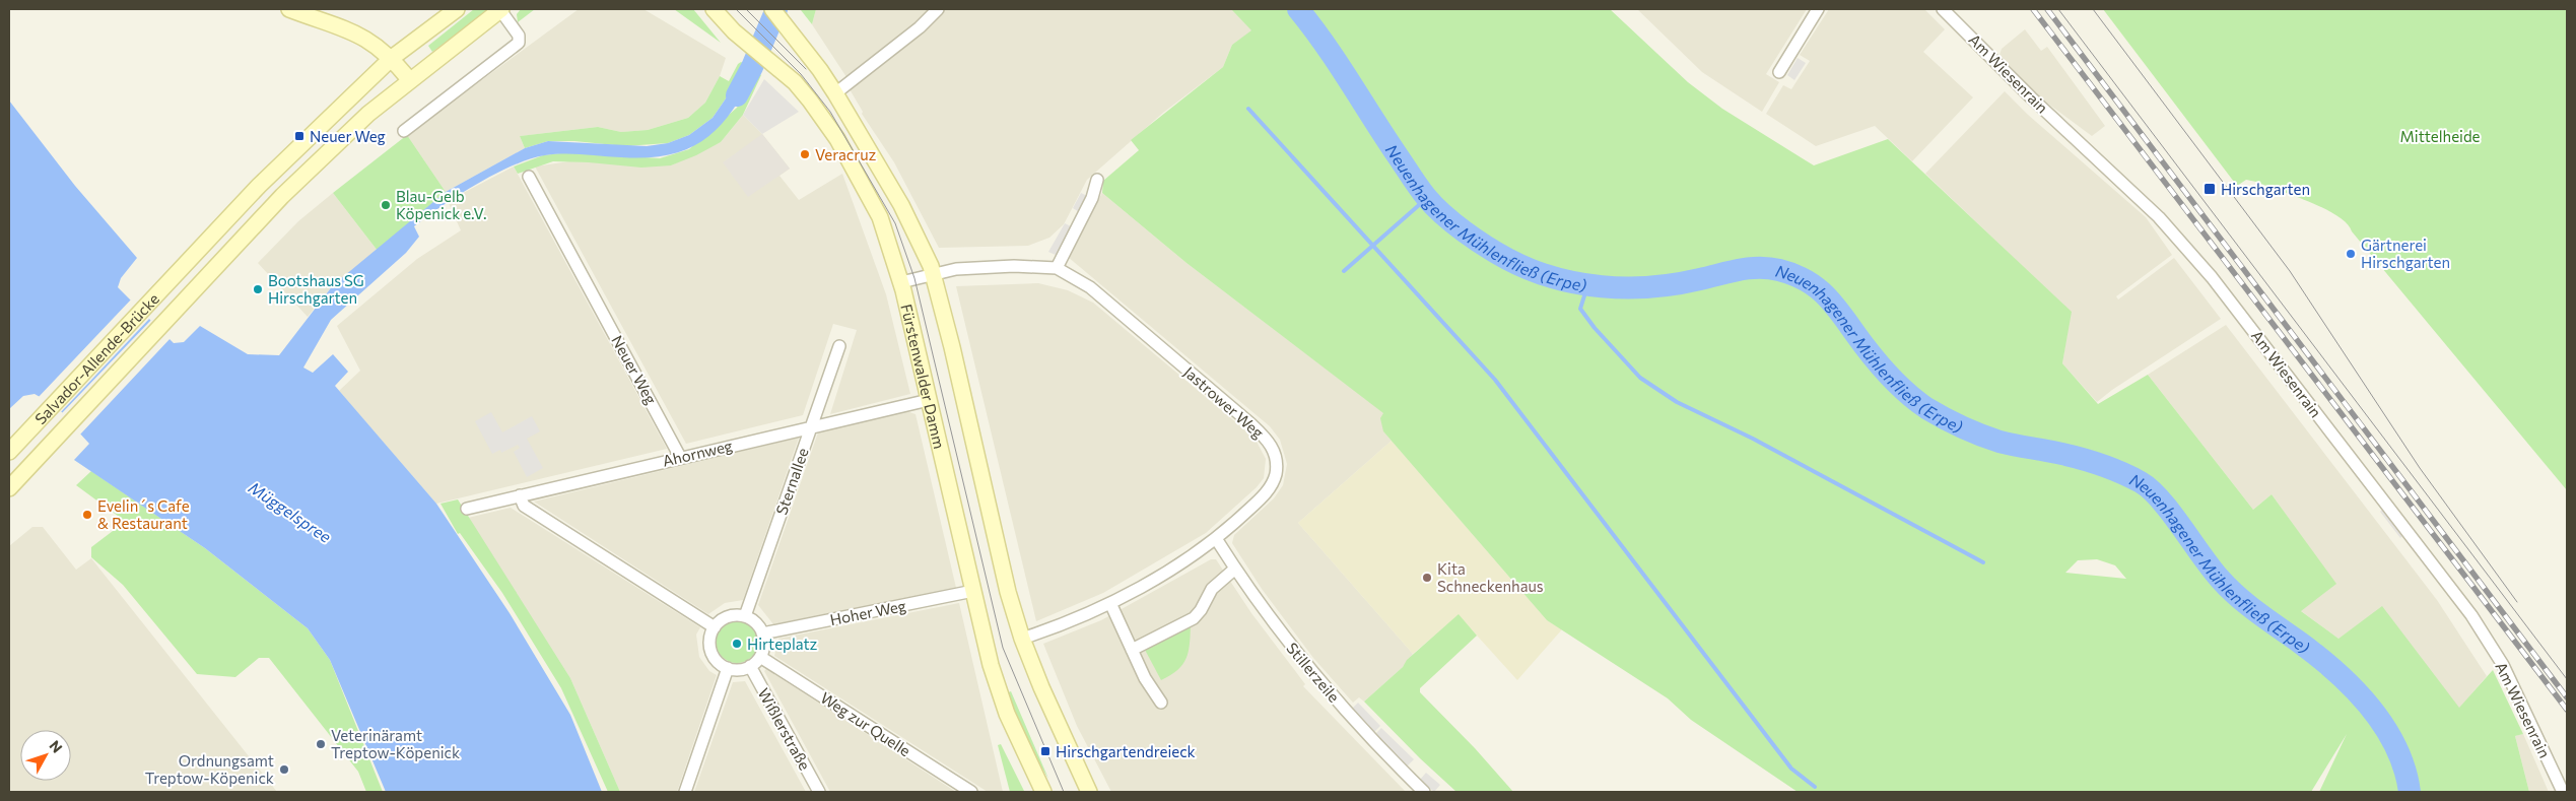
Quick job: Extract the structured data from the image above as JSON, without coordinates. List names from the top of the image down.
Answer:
{
  "streets": {
    "main road": ["Salvador-Allende-Brücke", "Fürstenwalder Damm"],
    "street": [
      "Am Wiesenrain",
      "Neuer Weg",
      "Jastrower Weg",
      "Ahornweg",
      "Sternallee",
      "Hoher Weg",
      "Stillerzeile",
      "Weg zur Quelle",
      "Wißlerstraße"
    ]
  },
  "crossings": [
    ["Neuer Weg", "Ahornweg"],
    ["Fürstenwalder Damm", "Jastrower Weg"],
    ["Fürstenwalder Damm", "Ahornweg"],
    ["Fürstenwalder Damm", "Hoher Weg"],
    ["Jastrower Weg", "Stillerzeile"],
    ["Ahornweg", "Sternallee"],
    ["Sternallee", "Hoher Weg"],
    ["Sternallee", "Weg zur Quelle"],
    ["Sternallee", "Wißlerstraße"],
    ["Hoher Weg", "Weg zur Quelle"],
    ["Hoher Weg", "Wißlerstraße"],
    ["Weg zur Quelle", "Wißlerstraße"]
  ],
  "water": ["Neuenhagener Mühlenfließ (Erpe)", "Müggelspree"],
  "parks": ["Mittelheide"],
  "places": {
    "transit": ["Neuer Weg", "Hirschgarten", "Hirschgartendreieck"],
    "other": [
      "Veracruz",
      "Blau-Gelb Köpenick e.V.",
      "Gärtnerei Hirschgarten",
      "Bootshaus SG Hirschgarten",
      "Evelin´s Cafe & Restaurant",
      "Kita Schneckenhaus",
      "Hirteplatz",
      "Veterinäramt Treptow-Köpenick",
      "Ordnungsamt Treptow-Köpenick"
    ]
  },
  "north": "top right"
}
